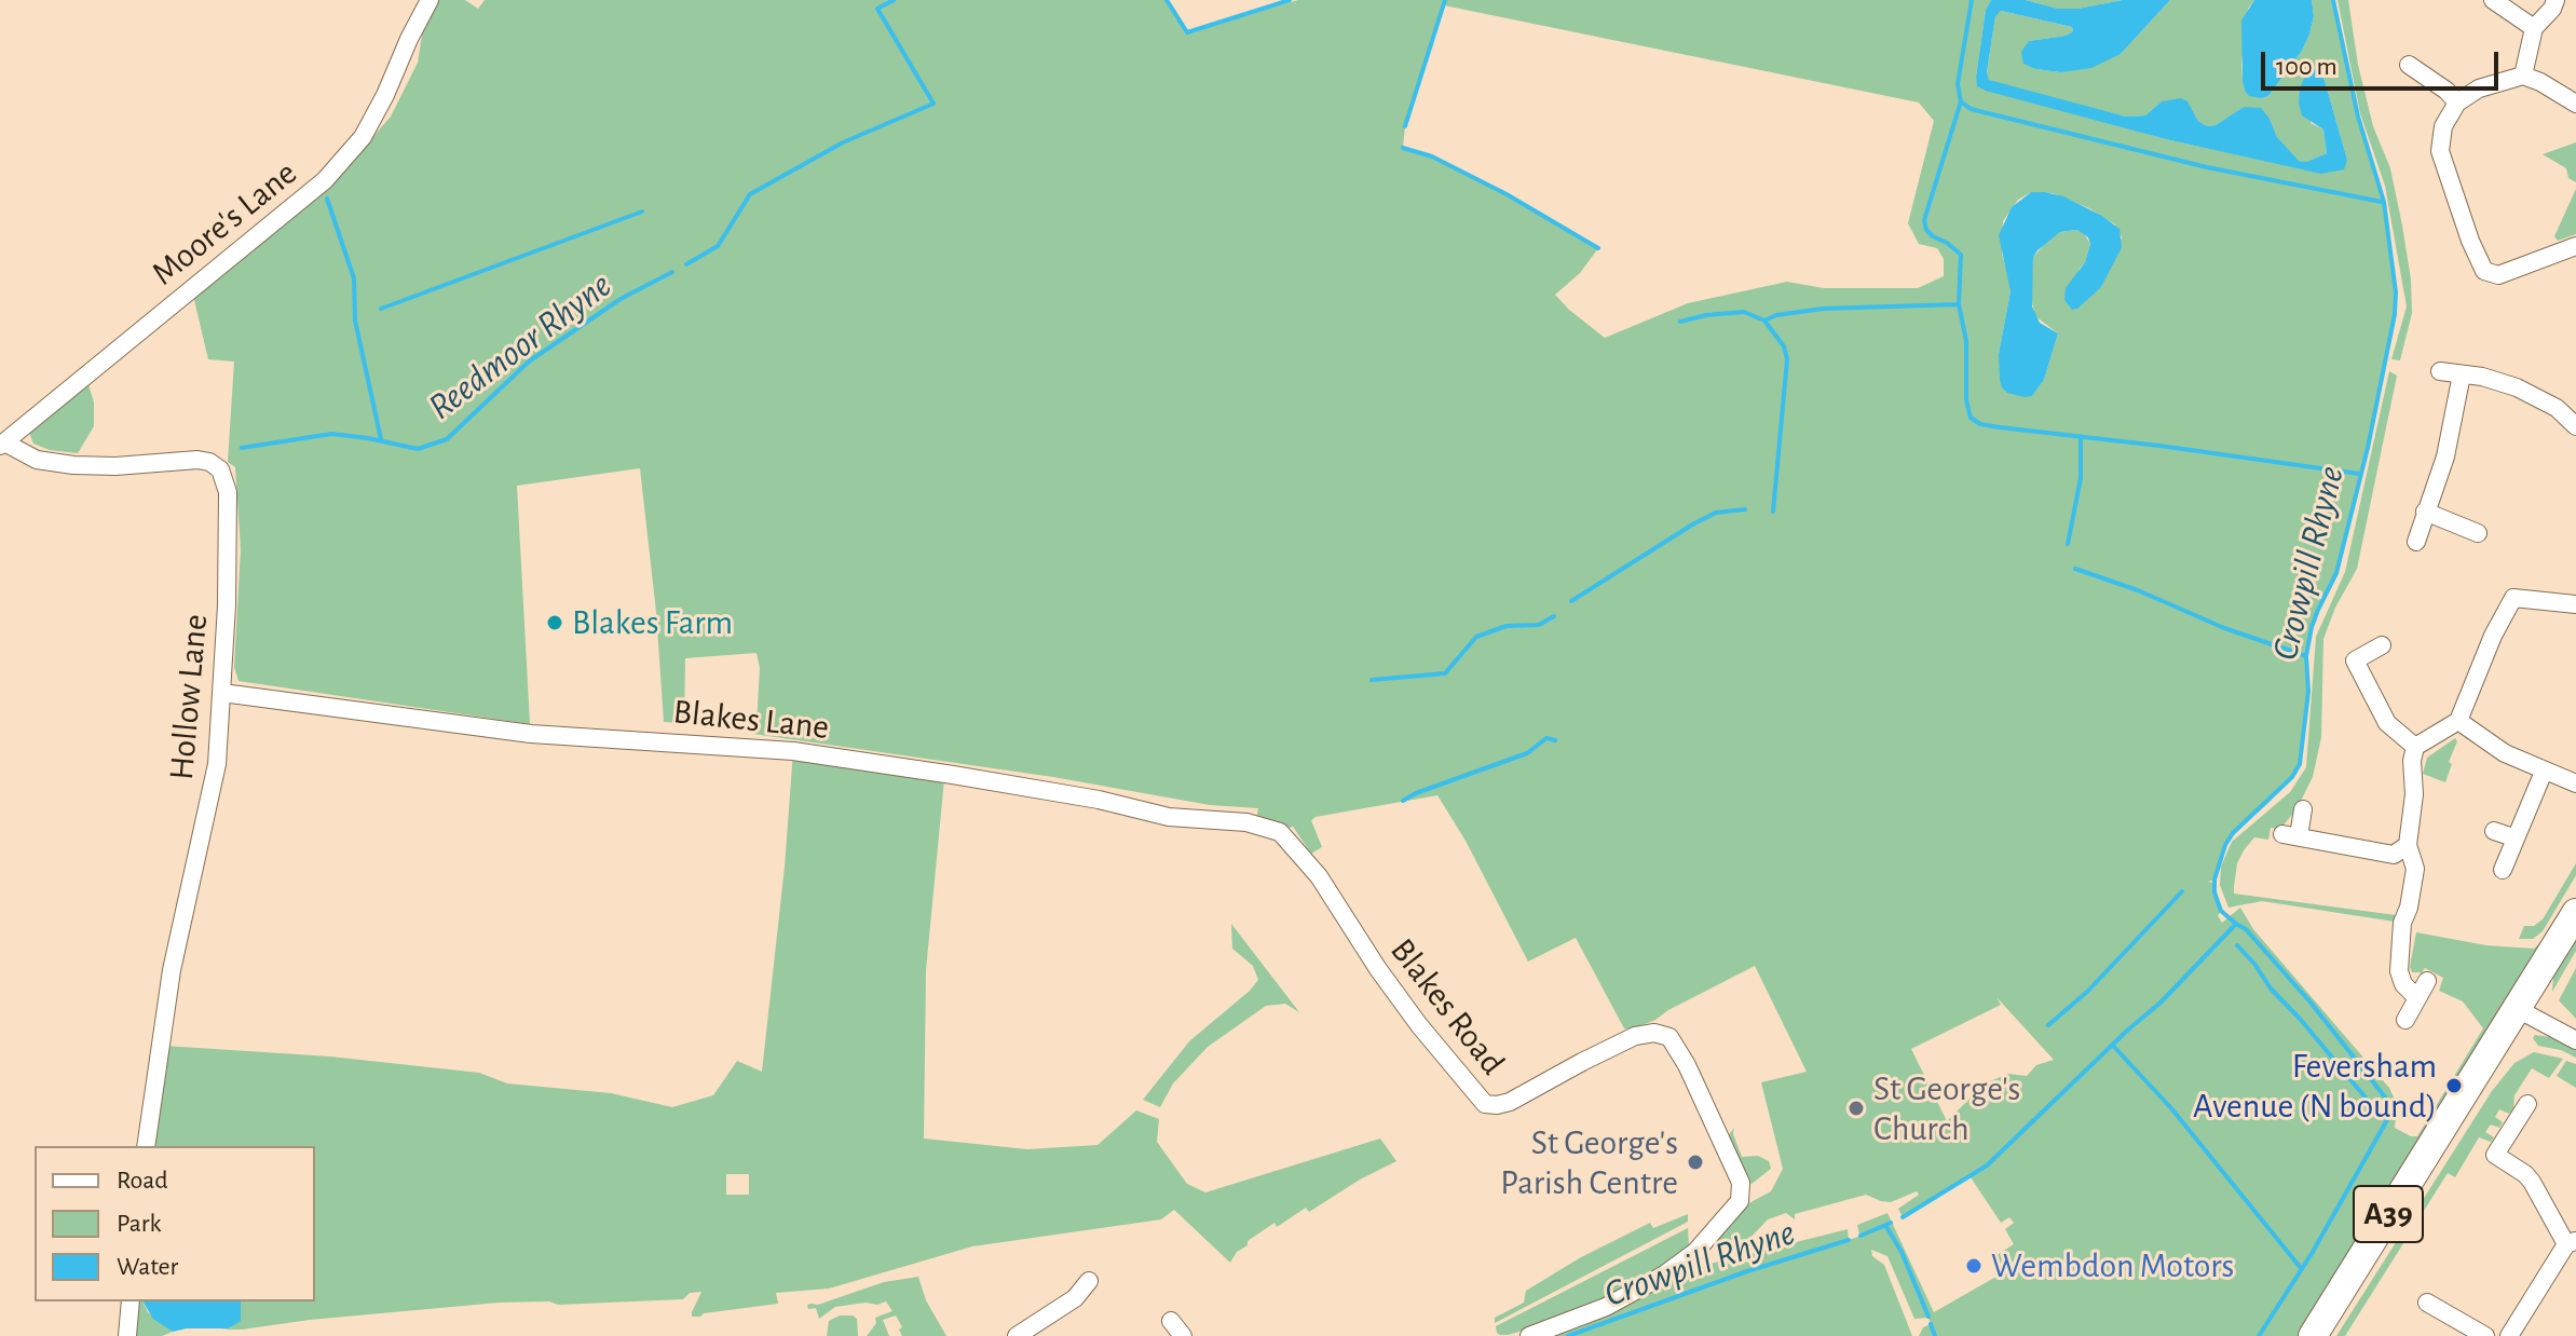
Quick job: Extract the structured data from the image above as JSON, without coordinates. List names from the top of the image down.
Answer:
{
  "streets": {
    "main road": ["A39"],
    "street": [
      "Moore's Lane",
      "Hollow Lane",
      "Blakes Lane",
      "Blakes Road"
    ]
  },
  "crossings": [
    ["Moore's Lane", "Hollow Lane"],
    ["Hollow Lane", "Blakes Lane"],
    ["Blakes Lane", "Blakes Road"]
  ],
  "water": ["Reedmoor Rhyne", "Crowpill Rhyne"],
  "places": [
    "Blakes Farm",
    "Feversham Avenue (N bound)",
    "St George's Church",
    "St George's Parish Centre",
    "Wembdon Motors"
  ],
  "legend": ["Road", "Park", "Water"],
  "scale_bar": "100 m"
}
